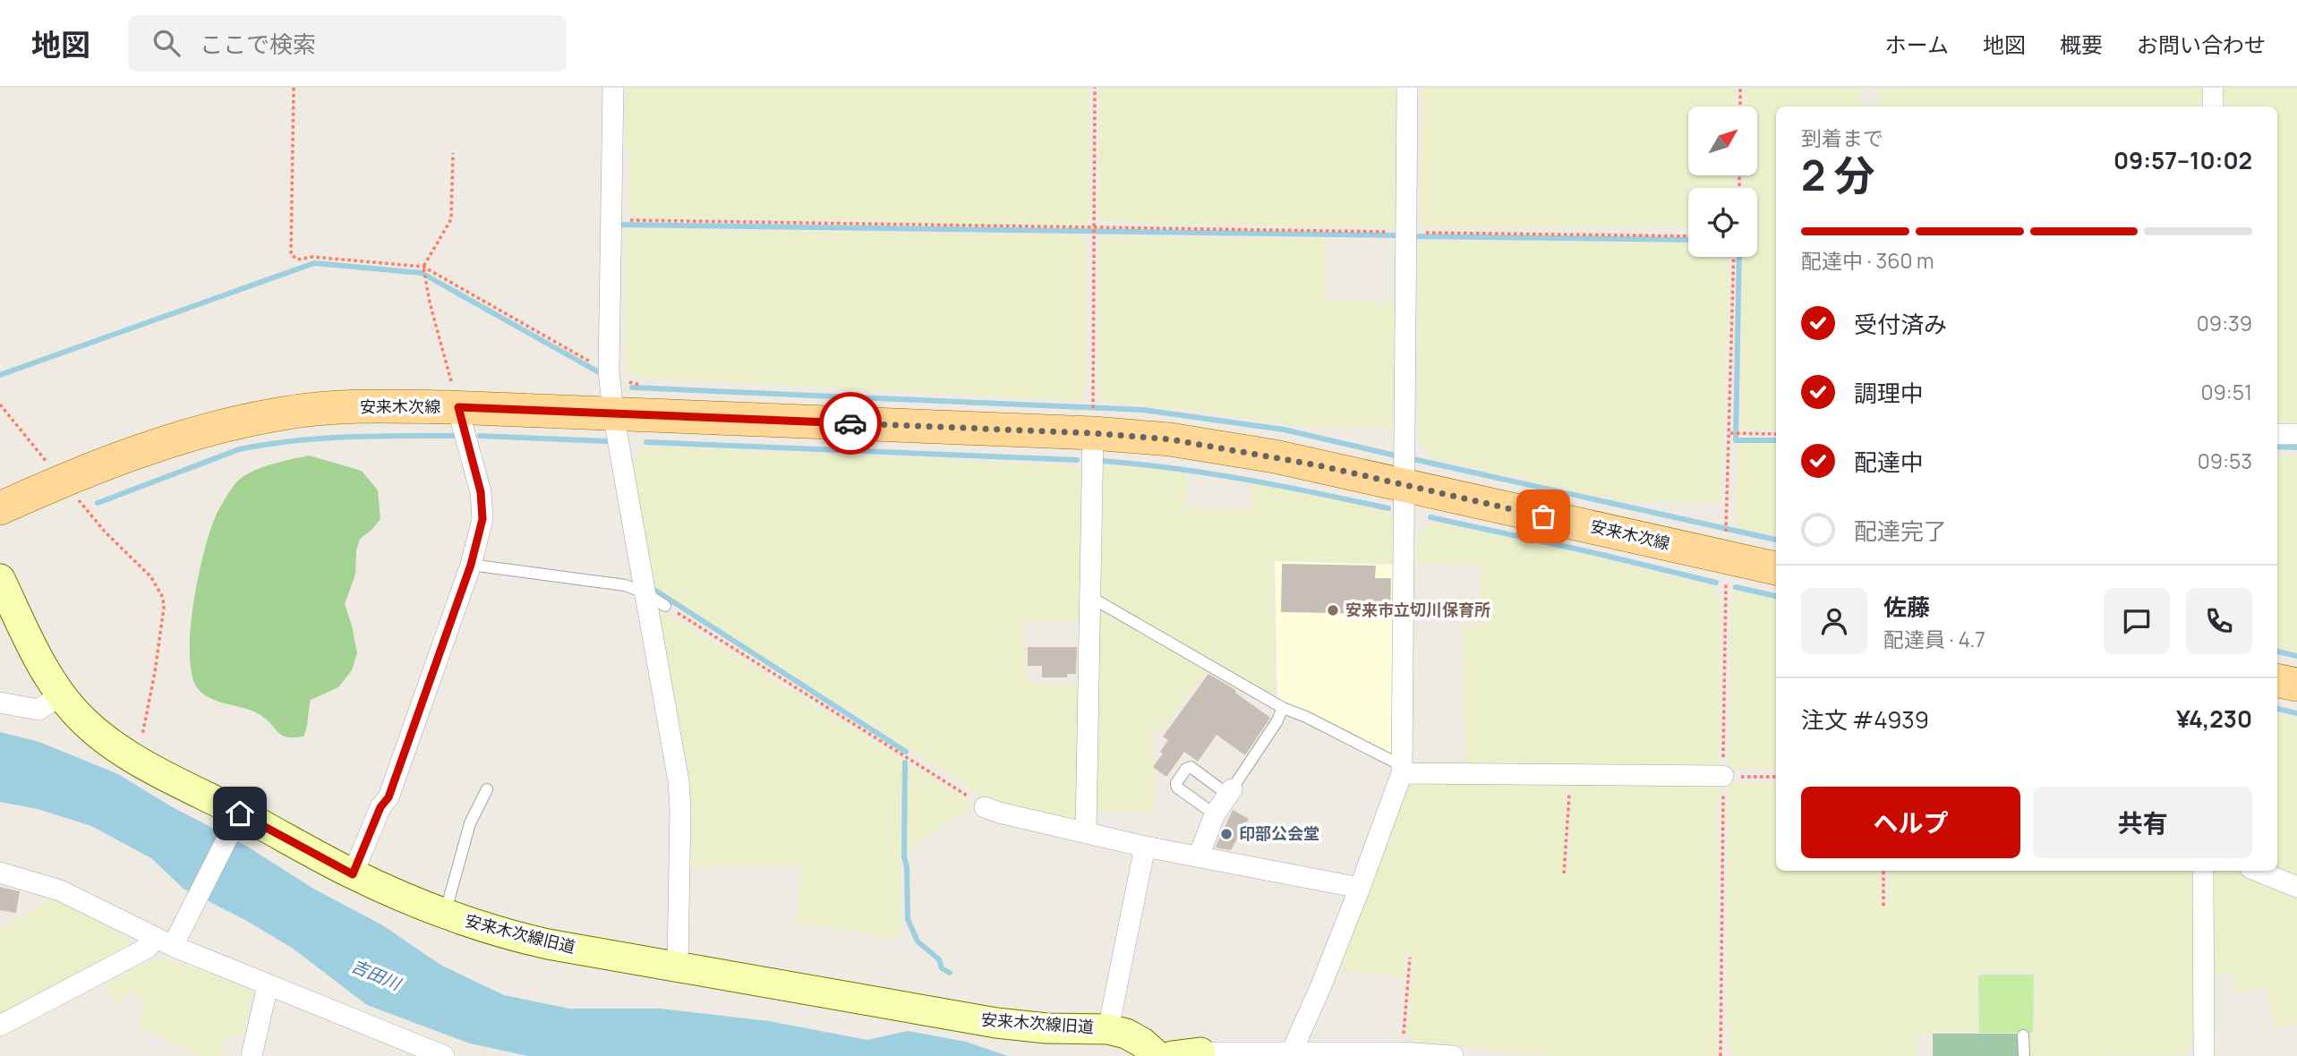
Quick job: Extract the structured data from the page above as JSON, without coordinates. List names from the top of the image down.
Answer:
{
  "streets": {
    "main road": ["安来木次線"],
    "street": ["安来木次線旧道"]
  },
  "water": ["吉田川"],
  "places": ["安来市立切川保育所", "印部公会堂"],
  "north": "top right",
  "page": {
    "header": "地図",
    "search": "ここで検索",
    "nav": [
      "ホーム",
      "地図",
      "概要",
      "お問い合わせ"
    ],
    "heading": ["2 分", "到着まで", "09:57–10:02"],
    "panel": [
      "佐藤",
      "配達員 · 4.7",
      "注文 #4939",
      "¥4,230"
    ],
    "bar": "配達中 · 360 m",
    "list": [
      ["受付済み", "09:39"],
      ["調理中", "09:51"],
      ["配達中", "09:53"],
      "配達完了"
    ],
    "buttons": ["ヘルプ", "共有"]
  }
}
